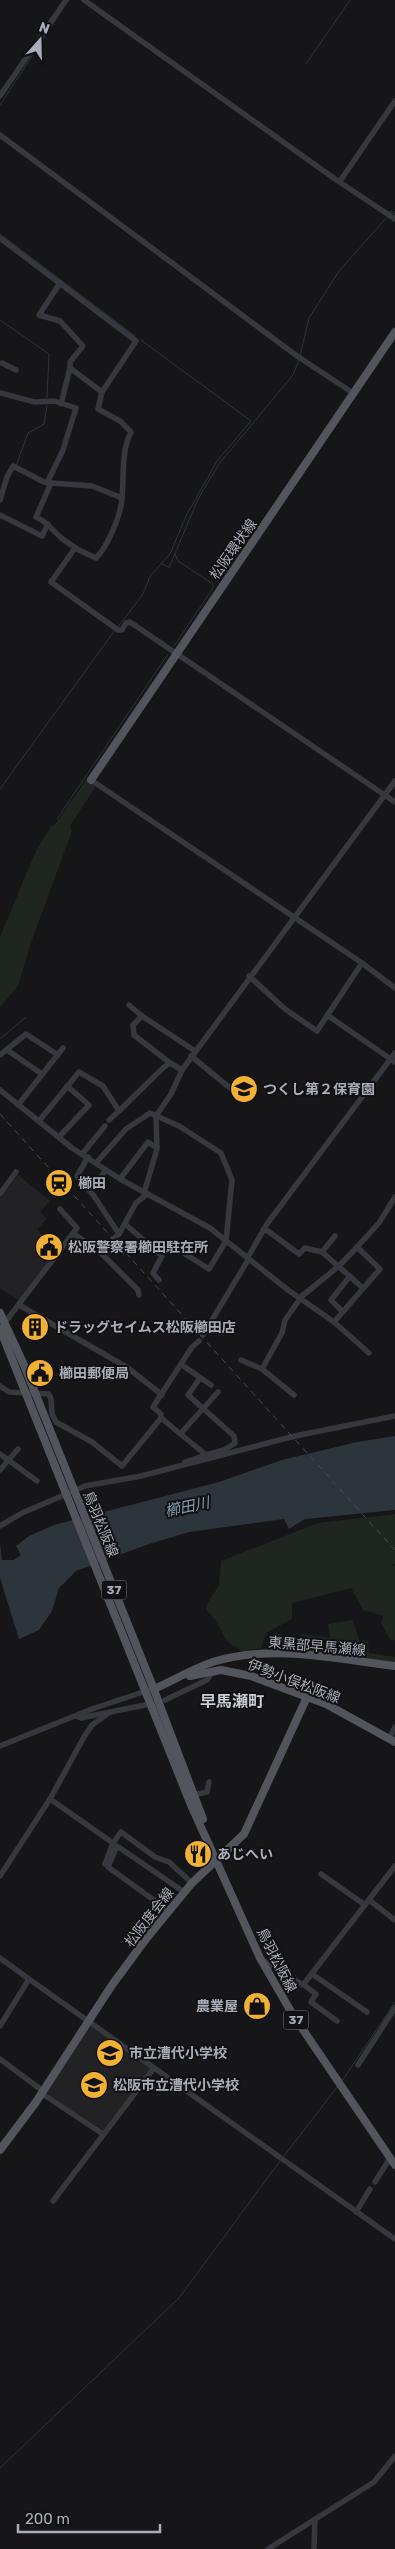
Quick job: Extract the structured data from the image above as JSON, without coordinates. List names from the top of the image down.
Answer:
{
  "streets": {
    "main road": [
      "松阪環状線",
      "鳥羽松阪線",
      "37",
      "東黒部早馬瀬線",
      "伊勢小俣松阪線",
      "松阪度会線"
    ]
  },
  "crossings": [
    ["鳥羽松阪線", "東黒部早馬瀬線"],
    ["鳥羽松阪線", "松阪度会線"],
    ["東黒部早馬瀬線", "伊勢小俣松阪線"],
    ["伊勢小俣松阪線", "松阪度会線"]
  ],
  "districts": ["早馬瀬町"],
  "water": ["櫛田川"],
  "places": {
    "school or university": ["つくし第２保育園", "市立漕代小学校", "松阪市立漕代小学校"],
    "station": ["櫛田"],
    "public building": ["松阪警察署櫛田駐在所", "櫛田郵便局"],
    "building": ["ドラッグセイムス松阪櫛田店"],
    "restaurant": ["あじへい"],
    "shop": ["農業屋"]
  },
  "scale_bar": "200 m",
  "north": "top"
}
